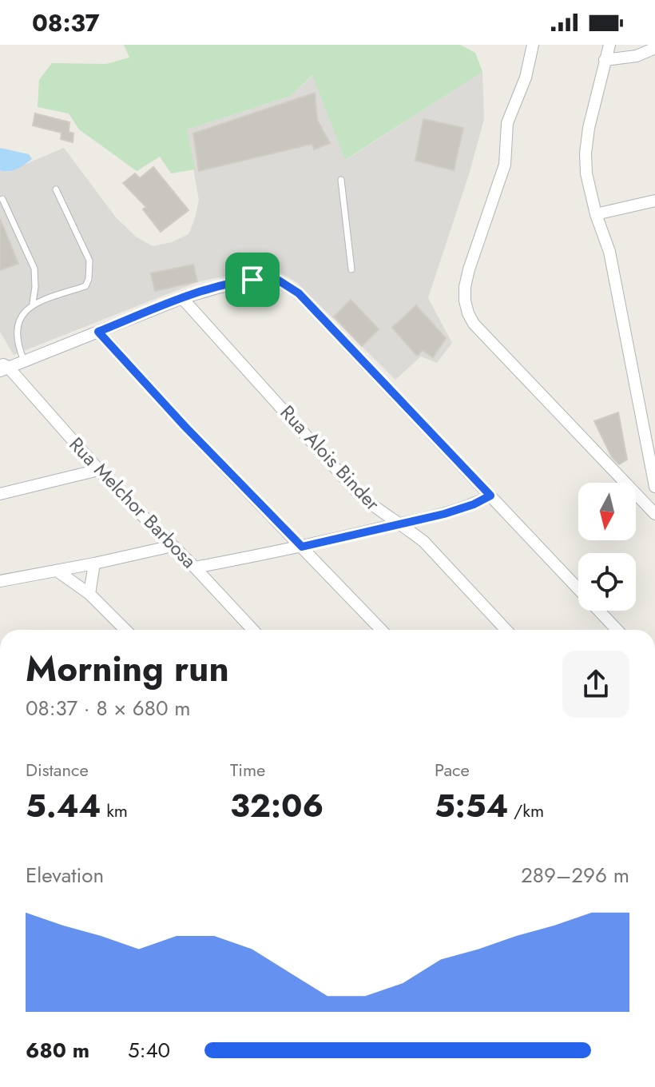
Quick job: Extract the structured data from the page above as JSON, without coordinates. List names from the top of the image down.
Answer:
{
  "streets": {
    "street": ["Rua Alois Binder", "Rua Melchor Barbosa"]
  },
  "north": "bottom",
  "page": {
    "status": "08:37",
    "heading": ["Morning run", "08:37 · 8 × 680 m"],
    "stats": [
      ["Distance", "5.44 km"],
      ["Time", "32:06"],
      ["Pace", "5:54 /km"]
    ],
    "chart": ["Elevation", "289–296 m"],
    "list": [
      {
        "name": "680 m",
        "note": "5:40"
      }
    ]
  }
}
